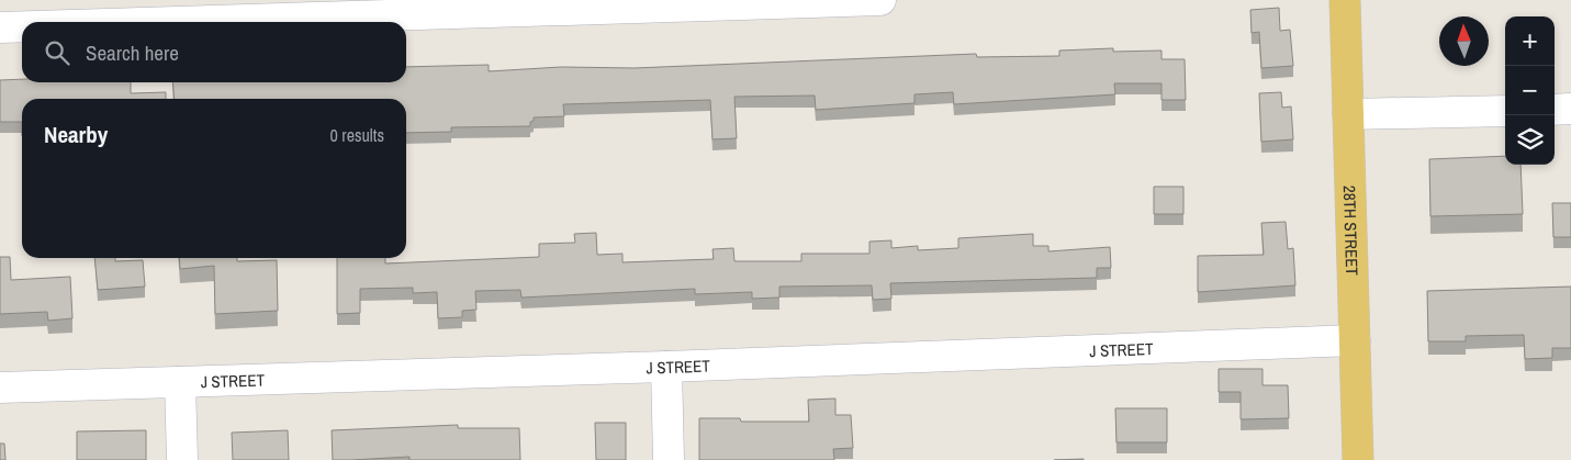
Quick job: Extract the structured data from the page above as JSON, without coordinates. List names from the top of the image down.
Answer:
{
  "streets": {
    "main road": ["28TH STREET"],
    "street": ["J STREET"]
  },
  "crossings": [
    ["28TH STREET", "J STREET"]
  ],
  "north": "top",
  "page": {
    "map_buttons": ["+", "−"],
    "search": "Search here",
    "heading": ["Nearby", "0 results"]
  }
}
